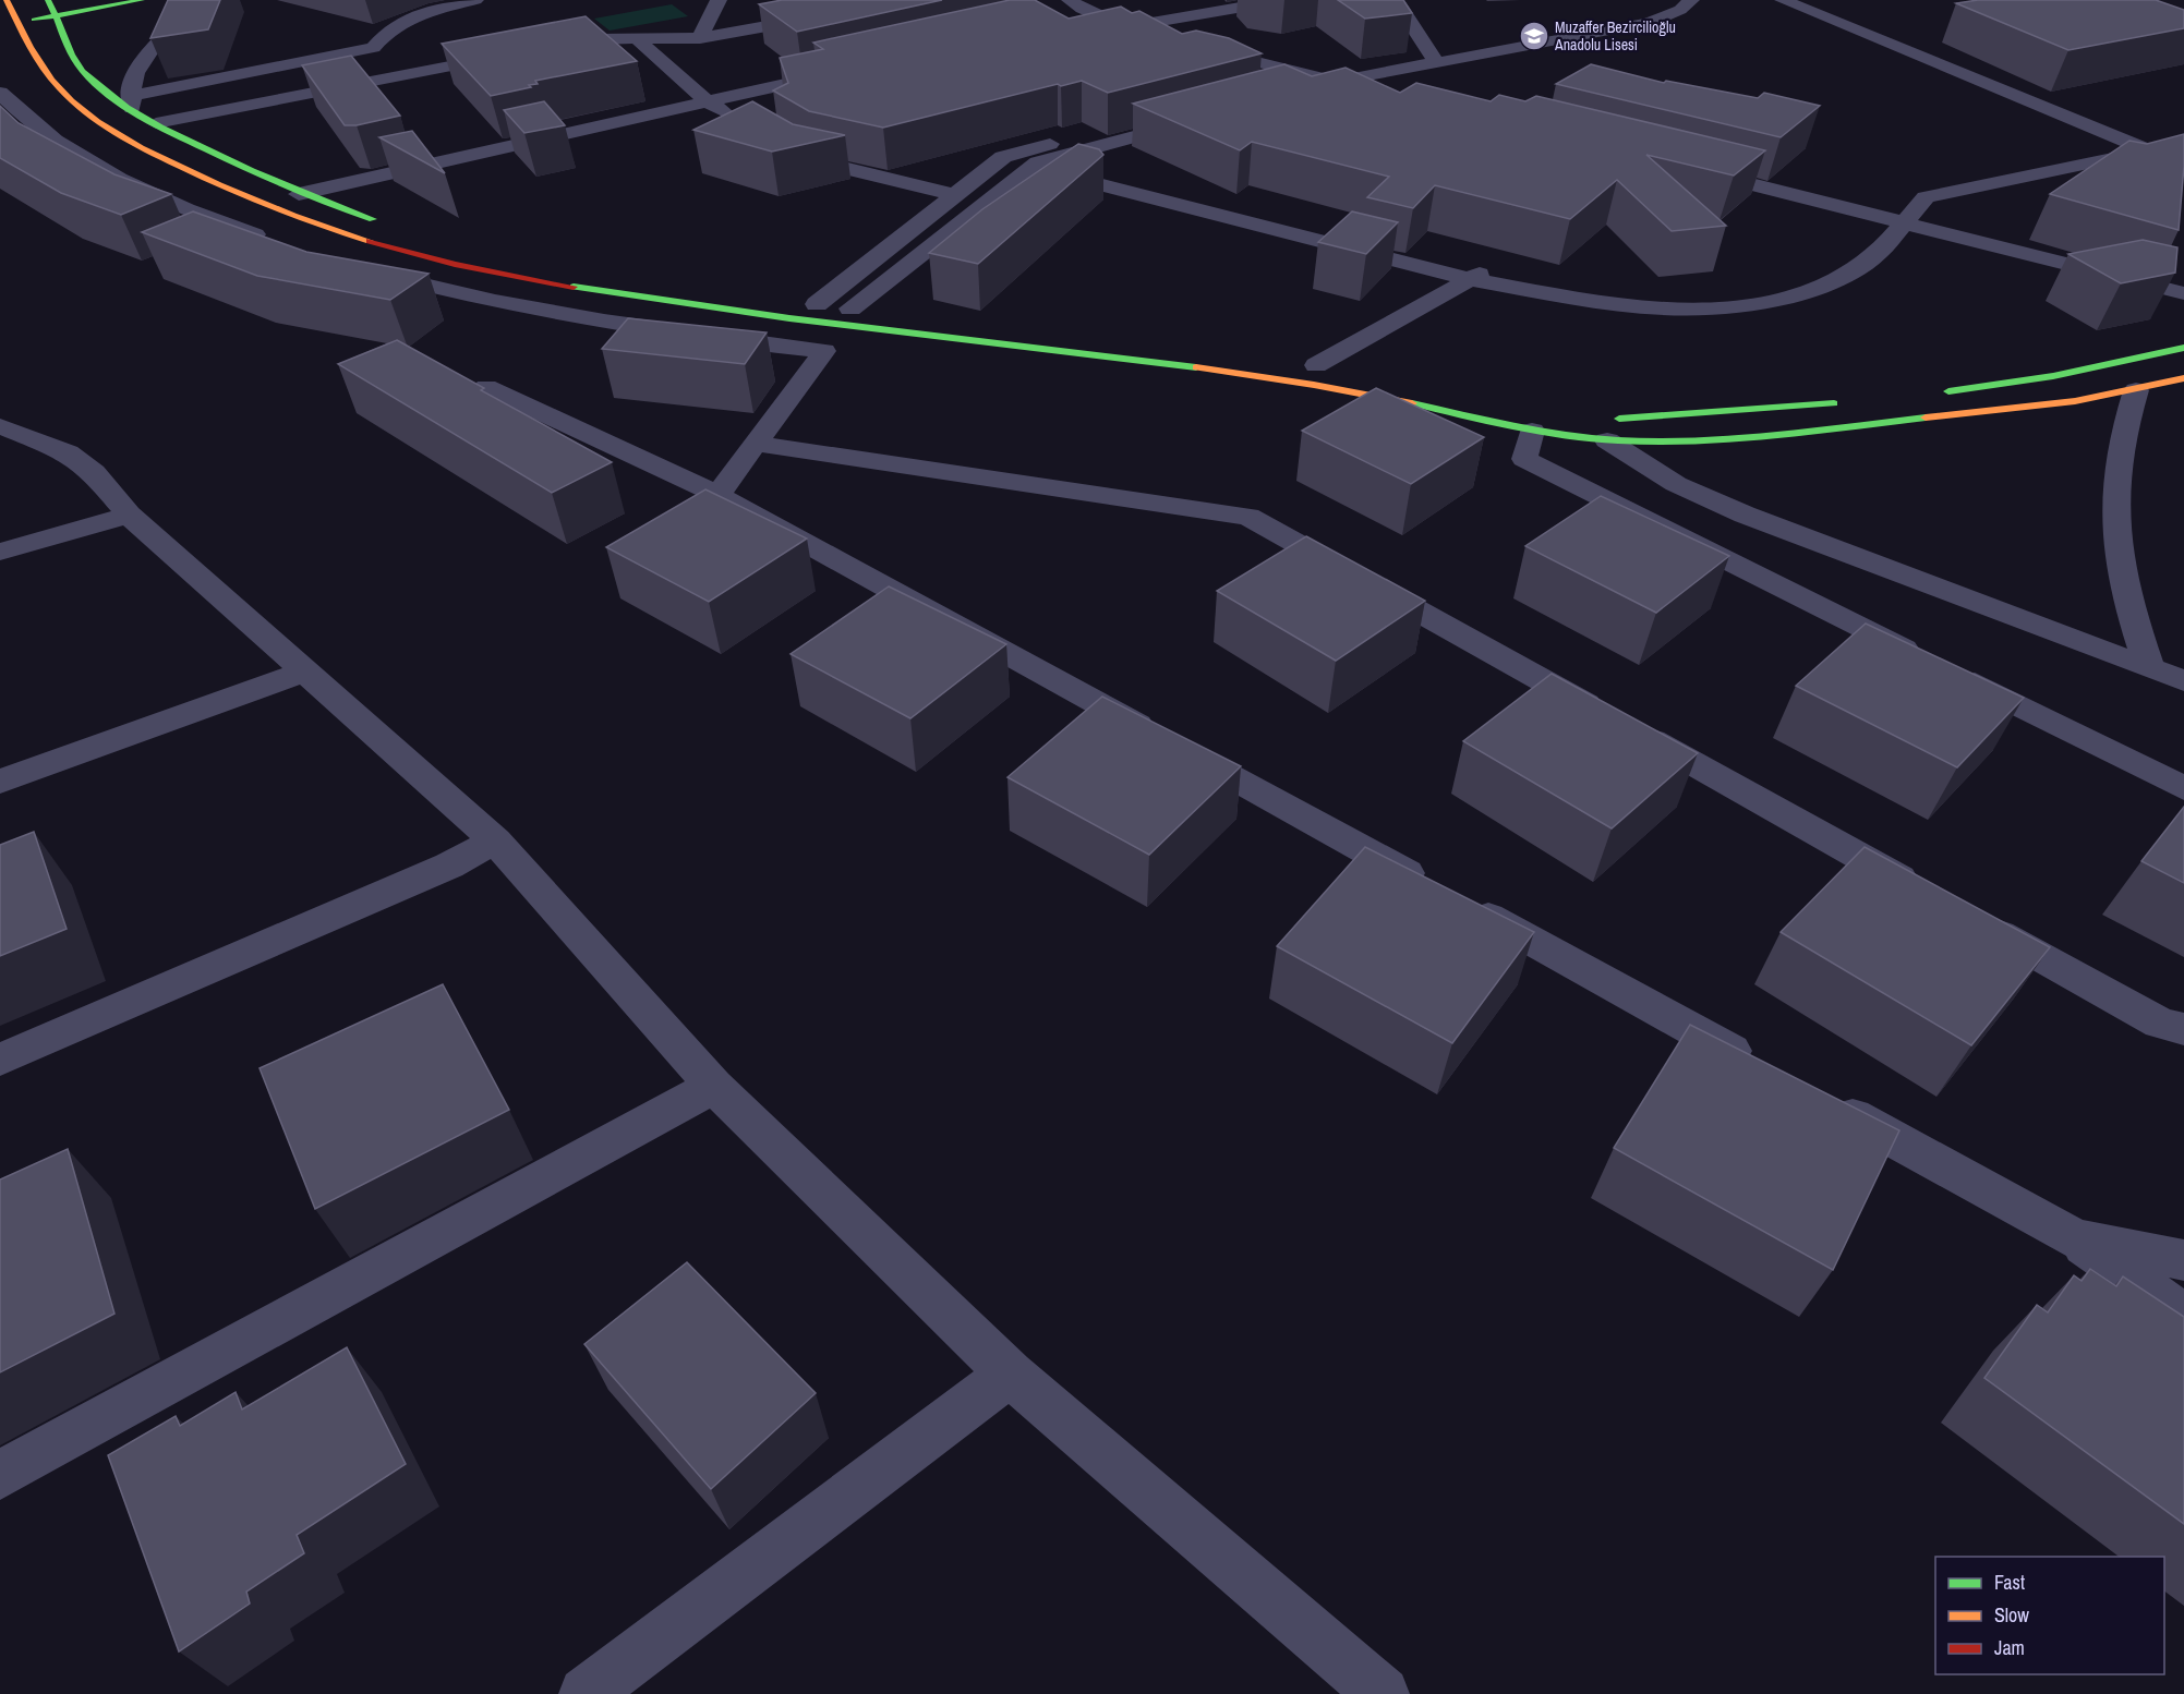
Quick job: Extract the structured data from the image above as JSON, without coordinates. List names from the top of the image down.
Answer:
{
  "places": {
    "school or university": ["Muzaffer Bezircilioğlu Anadolu Lisesi"]
  },
  "legend": ["Fast", "Slow", "Jam"]
}
